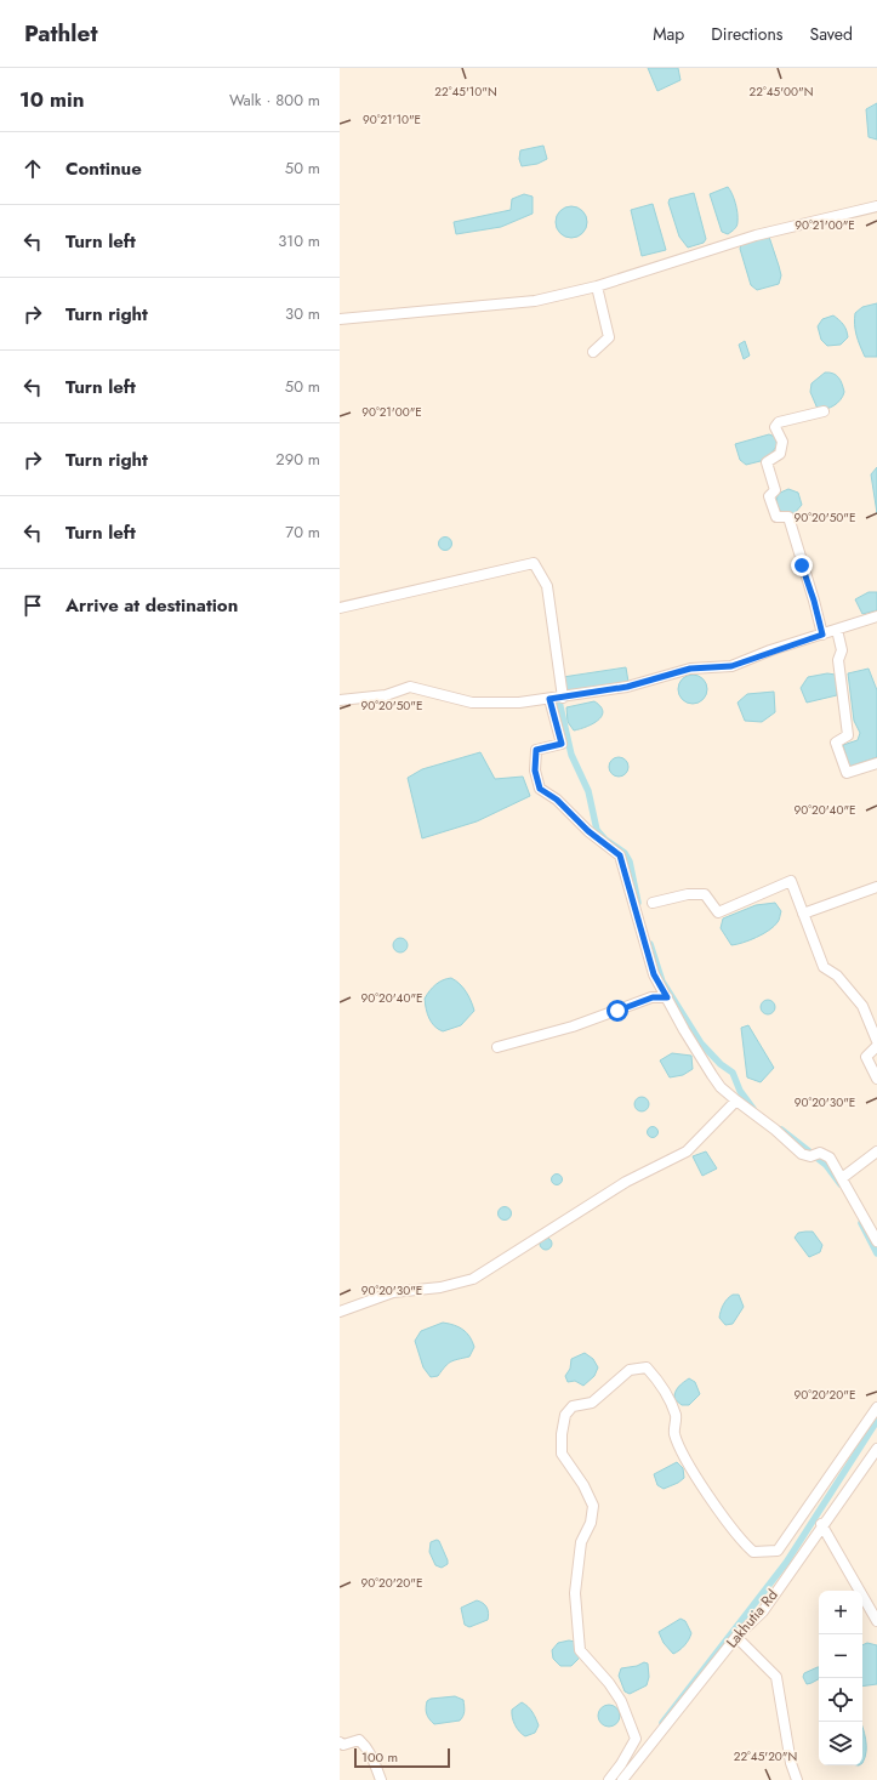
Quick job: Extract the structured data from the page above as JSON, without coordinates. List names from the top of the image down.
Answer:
{
  "streets": {
    "street": ["Lakhutia Rd"]
  },
  "scale_bar": "100 m",
  "page": {
    "header": "Pathlet",
    "nav": ["Map", "Directions", "Saved"],
    "heading": ["10 min", "Walk · 800 m"],
    "list": [
      ["Continue", "50 m"],
      ["Turn left", "310 m"],
      ["Turn right", "30 m"],
      ["Turn left", "50 m"],
      ["Turn right", "290 m"],
      ["Turn left", "70 m"],
      "Arrive at destination"
    ],
    "map_buttons": ["+", "−"],
    "scale": "100 m"
  },
  "coordinates": [
    "22°45'10\"N",
    "22°45'00\"N",
    "90°21'10\"E",
    "90°21'00\"E",
    "90°20'50\"E",
    "90°20'40\"E",
    "90°20'30\"E",
    "90°20'20\"E",
    "22°45'20\"N"
  ]
}
